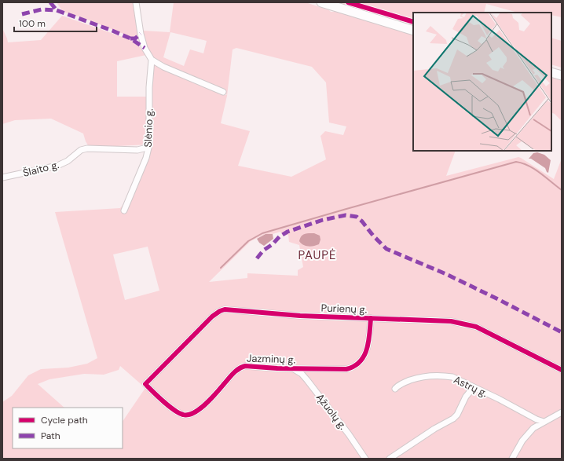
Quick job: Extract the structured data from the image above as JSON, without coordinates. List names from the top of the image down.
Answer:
{
  "streets": {
    "street": [
      "Slėnio g.",
      "Šlaito g.",
      "Purienų g.",
      "Jazminų g.",
      "Astrų g.",
      "Ąžuolų g."
    ]
  },
  "crossings": [
    ["Slėnio g.", "Šlaito g."],
    ["Purienų g.", "Jazminų g."],
    ["Jazminų g.", "Ąžuolų g."]
  ],
  "districts": ["PAUPĖ"],
  "legend": ["Cycle path", "Path"],
  "scale_bar": "100 m"
}
